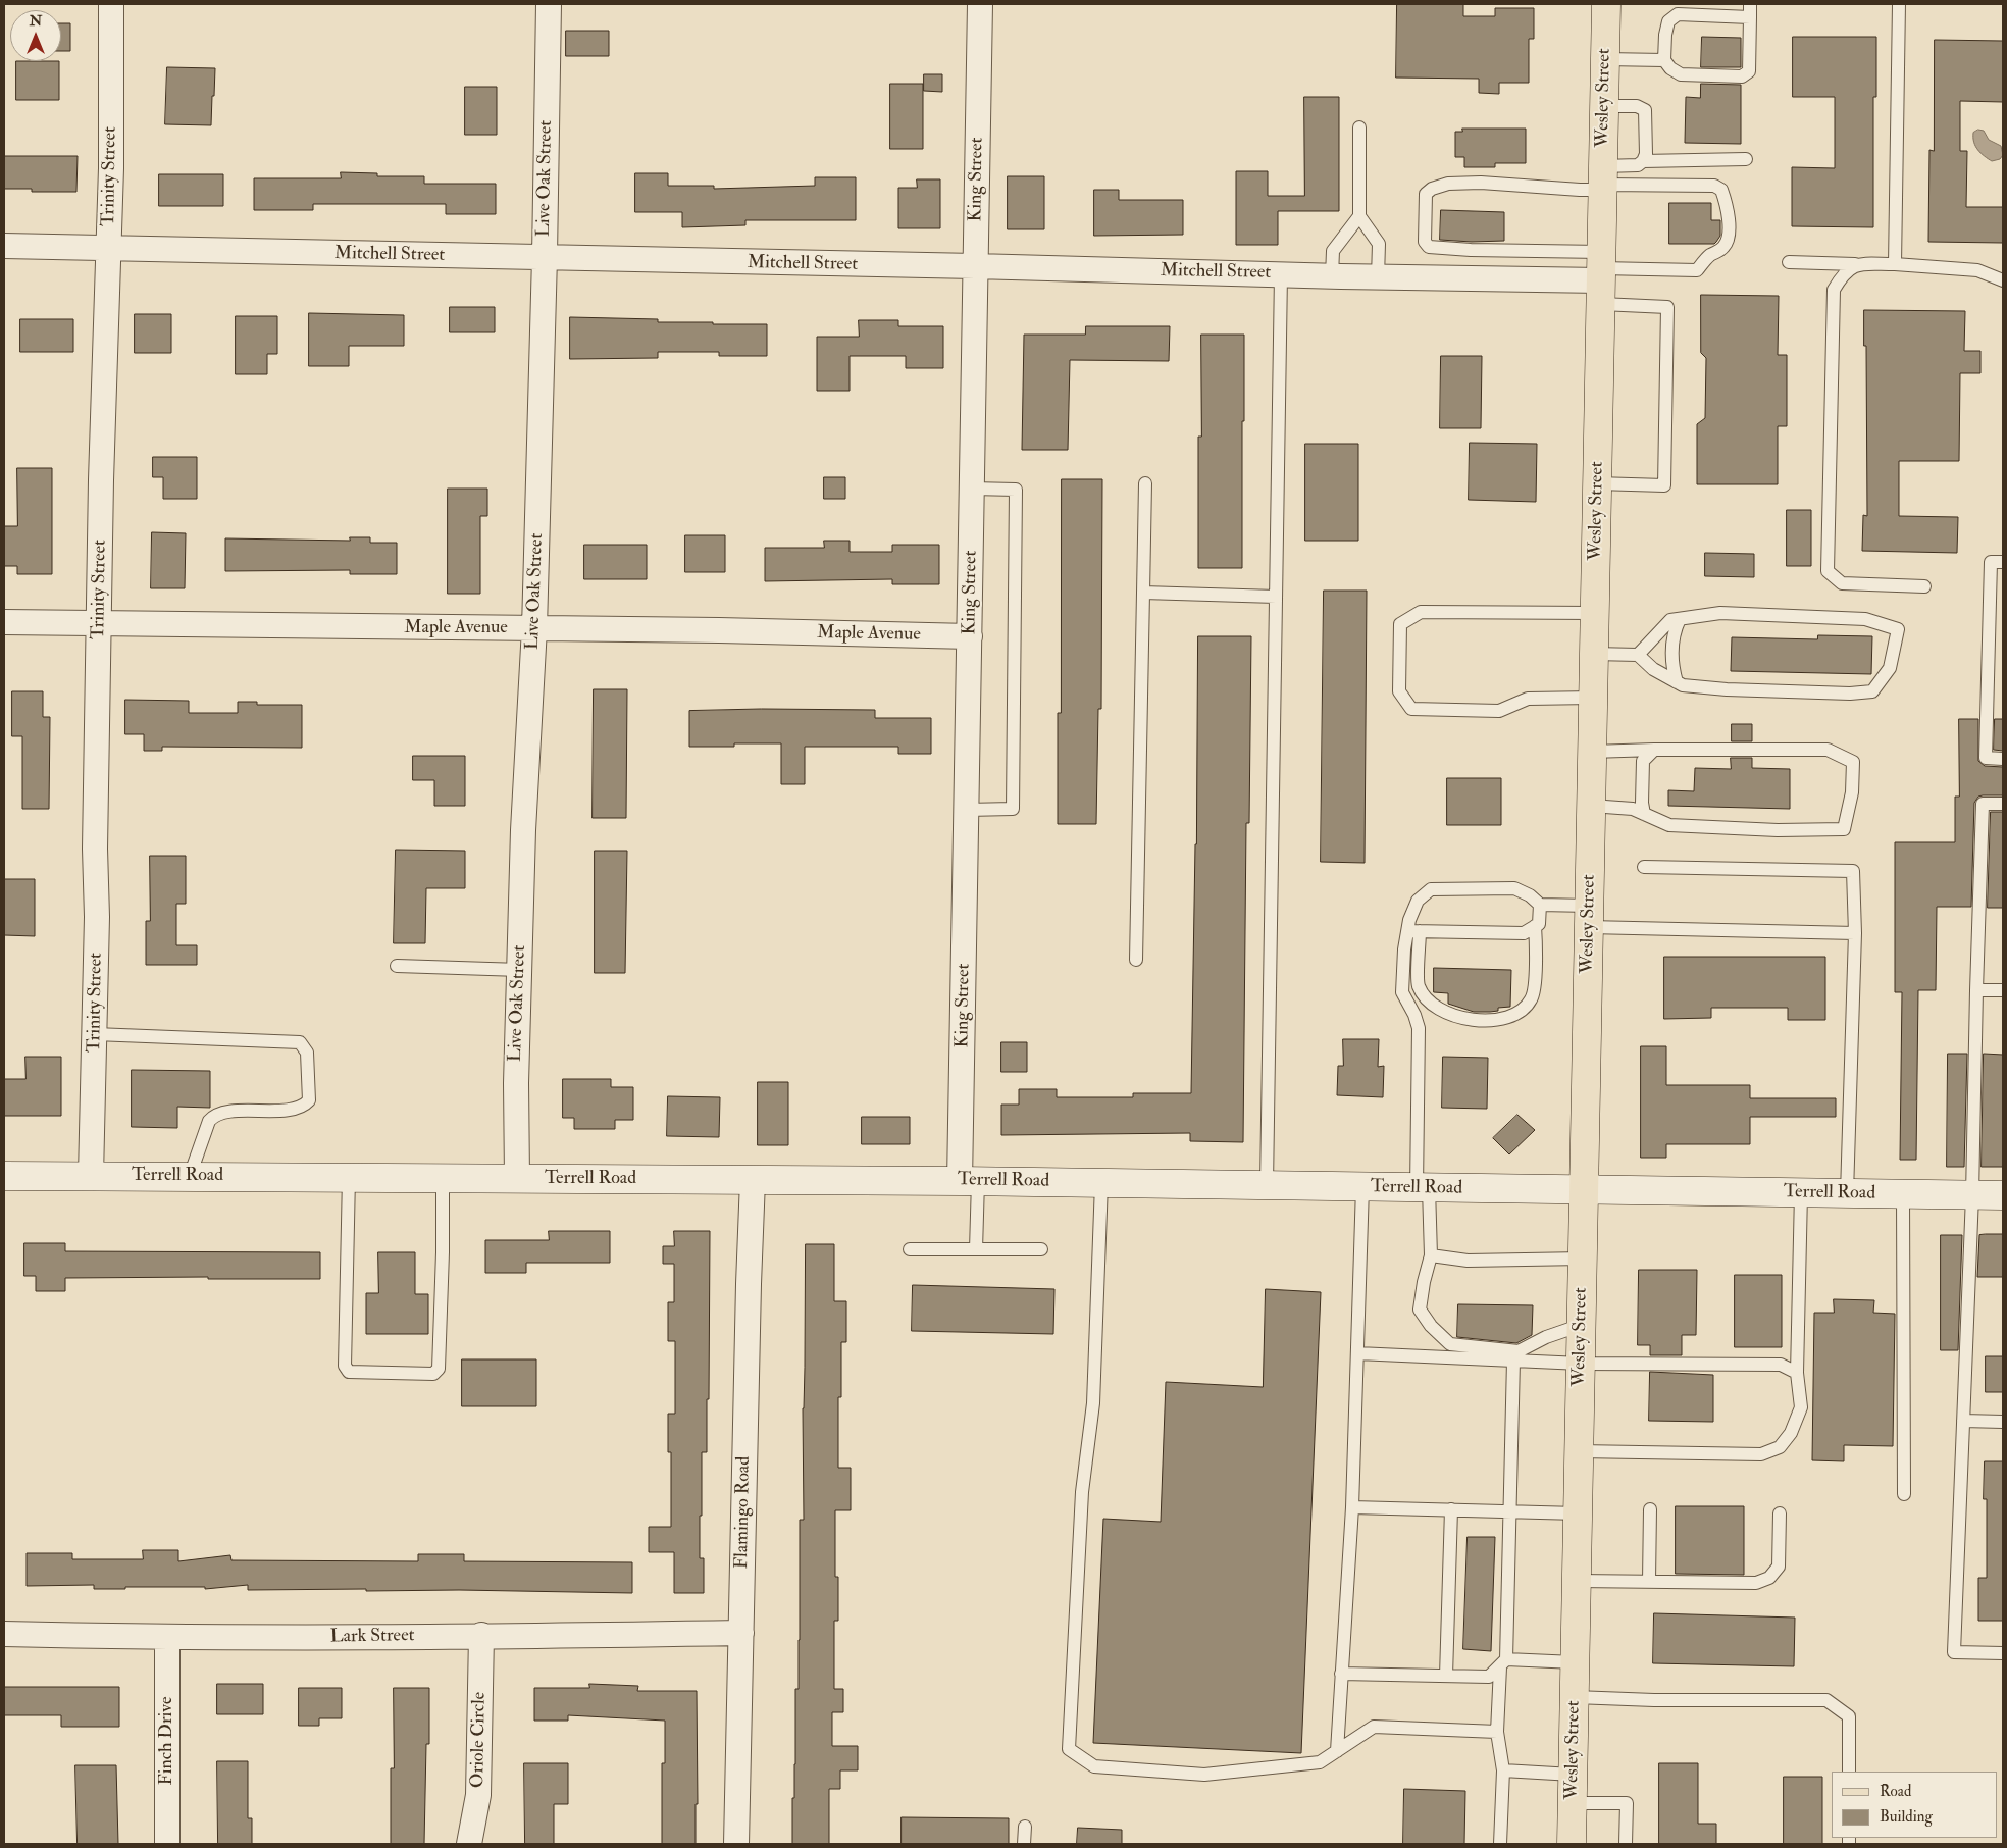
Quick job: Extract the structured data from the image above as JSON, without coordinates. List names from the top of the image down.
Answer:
{
  "streets": {
    "main road": ["Wesley Street"],
    "street": [
      "Trinity Street",
      "Live Oak Street",
      "King Street",
      "Mitchell Street",
      "Maple Avenue",
      "Terrell Road",
      "Flamingo Road",
      "Lark Street",
      "Oriole Circle",
      "Finch Drive"
    ]
  },
  "crossings": [
    ["Wesley Street", "Mitchell Street"],
    ["Wesley Street", "Terrell Road"],
    ["Trinity Street", "Mitchell Street"],
    ["Trinity Street", "Maple Avenue"],
    ["Trinity Street", "Terrell Road"],
    ["Live Oak Street", "Mitchell Street"],
    ["Live Oak Street", "Maple Avenue"],
    ["Live Oak Street", "Terrell Road"],
    ["King Street", "Mitchell Street"],
    ["King Street", "Maple Avenue"],
    ["King Street", "Terrell Road"],
    ["Terrell Road", "Flamingo Road"],
    ["Flamingo Road", "Lark Street"],
    ["Lark Street", "Oriole Circle"],
    ["Lark Street", "Finch Drive"]
  ],
  "legend": ["Road", "Building"],
  "north": "top"
}
